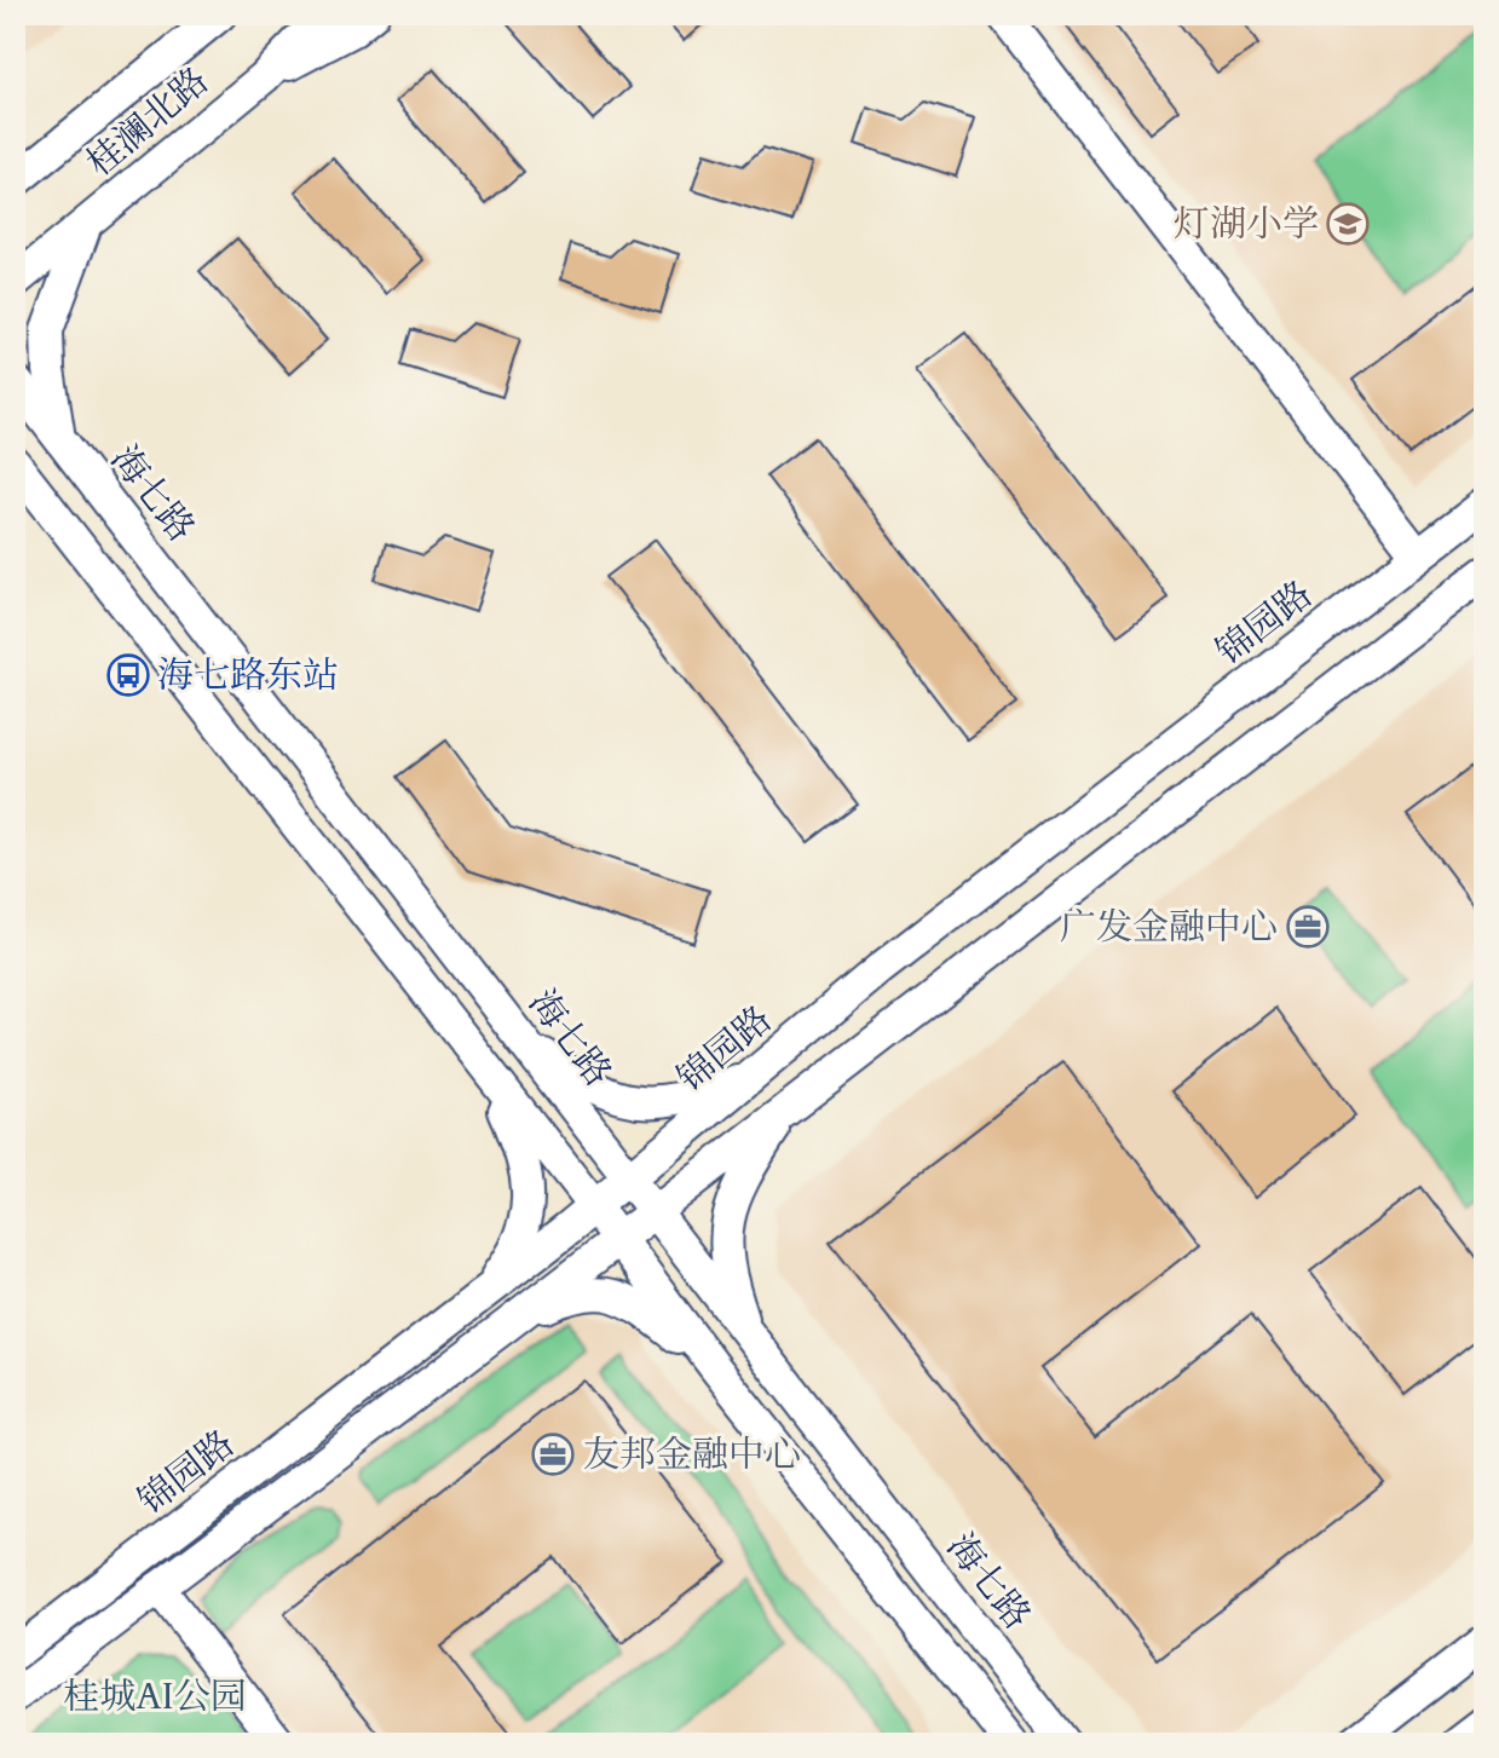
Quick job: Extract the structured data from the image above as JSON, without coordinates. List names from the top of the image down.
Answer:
{
  "streets": {
    "main road": ["桂澜北路", "海七路", "锦园路"]
  },
  "crossings": [
    ["海七路", "锦园路"]
  ],
  "parks": ["桂城AI公园"],
  "places": {
    "school or university": ["灯湖小学"],
    "bus stop": ["海七路东站"],
    "office": ["广发金融中心", "友邦金融中心"]
  }
}
